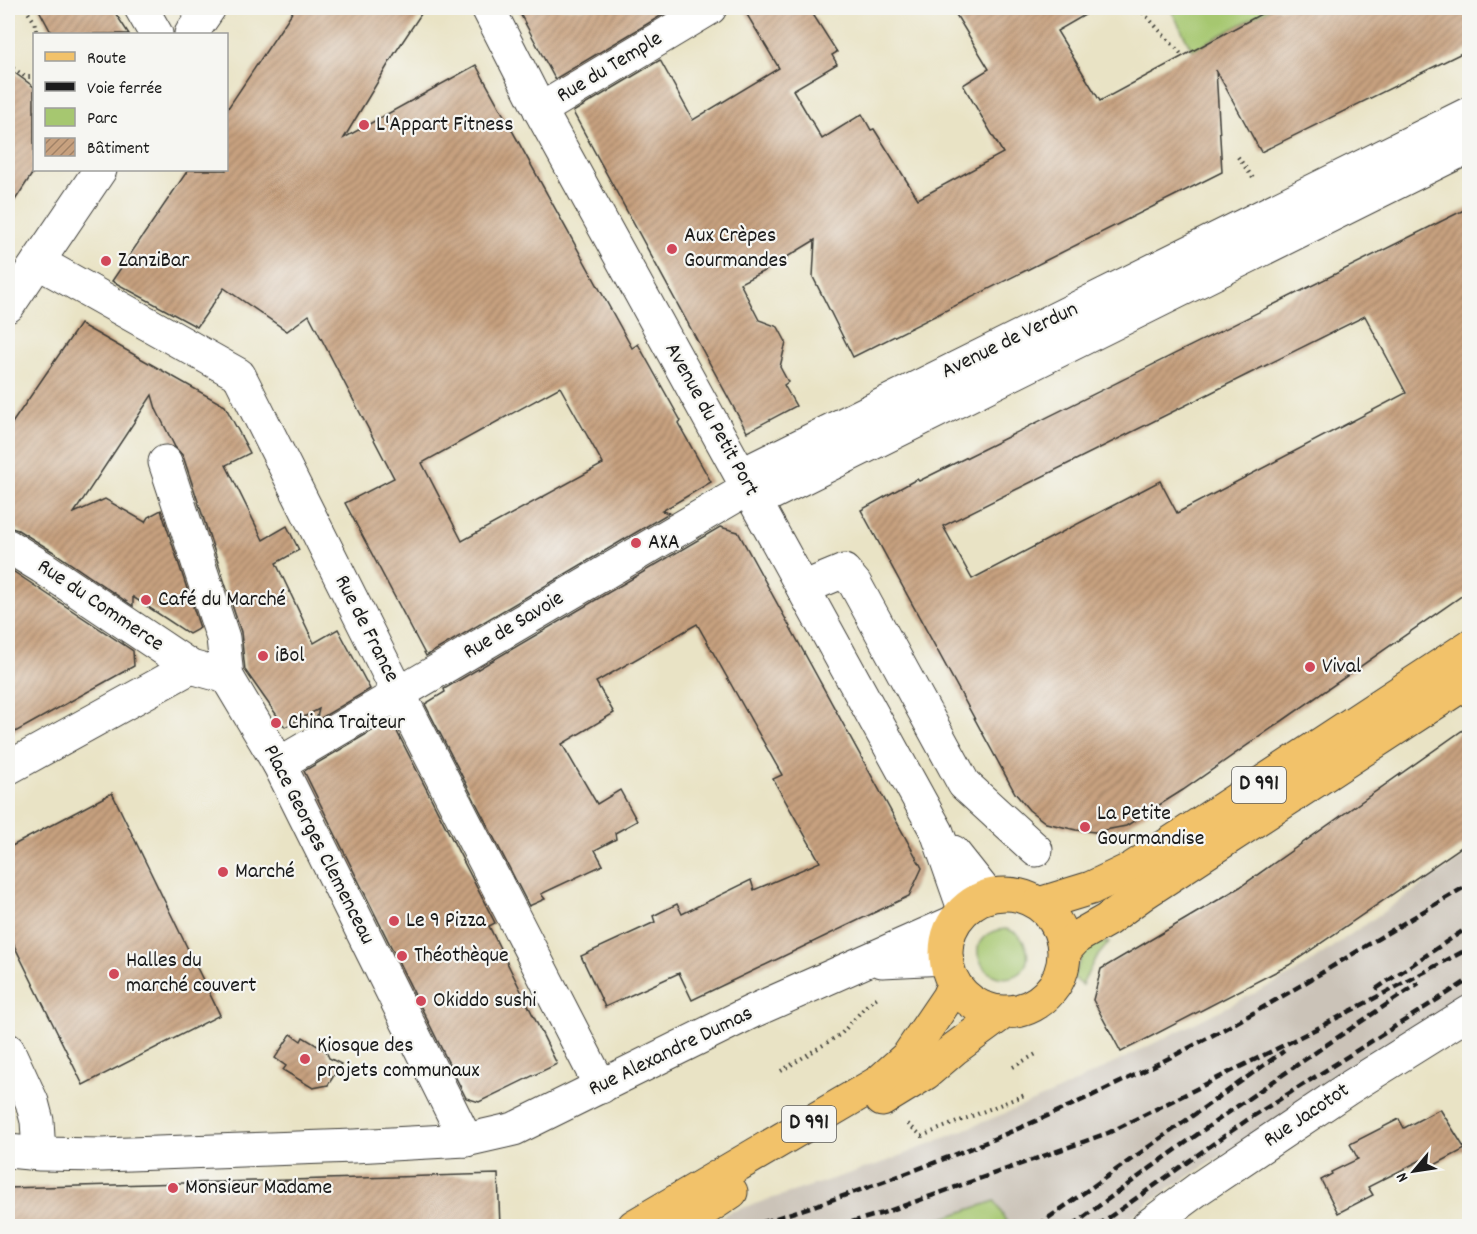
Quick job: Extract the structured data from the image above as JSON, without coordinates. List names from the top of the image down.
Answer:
{
  "streets": {
    "main road": ["D 991"],
    "street": [
      "Rue du Temple",
      "Avenue de Verdun",
      "Avenue du Petit Port",
      "Rue du Commerce",
      "Rue de Savoie",
      "Rue de France",
      "Place Georges Clemenceau",
      "Rue Alexandre Dumas",
      "Rue Jacotot"
    ]
  },
  "crossings": [
    ["Rue du Temple", "Avenue du Petit Port"],
    ["Avenue de Verdun", "Avenue du Petit Port"],
    ["Avenue de Verdun", "Rue de Savoie"],
    ["Avenue du Petit Port", "Rue de Savoie"],
    ["Avenue du Petit Port", "D 991"],
    ["Avenue du Petit Port", "Rue Alexandre Dumas"],
    ["Rue de Savoie", "Rue de France"],
    ["Rue de Savoie", "Place Georges Clemenceau"],
    ["Rue de France", "Rue Alexandre Dumas"],
    ["D 991", "Rue Alexandre Dumas"],
    ["Place Georges Clemenceau", "Rue Alexandre Dumas"]
  ],
  "places": [
    "L'Appart Fitness",
    "Aux Crèpes Gourmandes",
    "ZanziBar",
    "AXA",
    "Café du Marché",
    "iBol",
    "Vival",
    "China Traiteur",
    "La Petite Gourmandise",
    "Marché",
    "Le 9 Pizza",
    "Théothèque",
    "Halles du marché couvert",
    "Okiddo sushi",
    "Kiosque des projets communaux",
    "Monsieur Madame"
  ],
  "legend": [
    "Route",
    "Voie ferrée",
    "Parc",
    "Bâtiment"
  ],
  "north": "bottom left"
}
